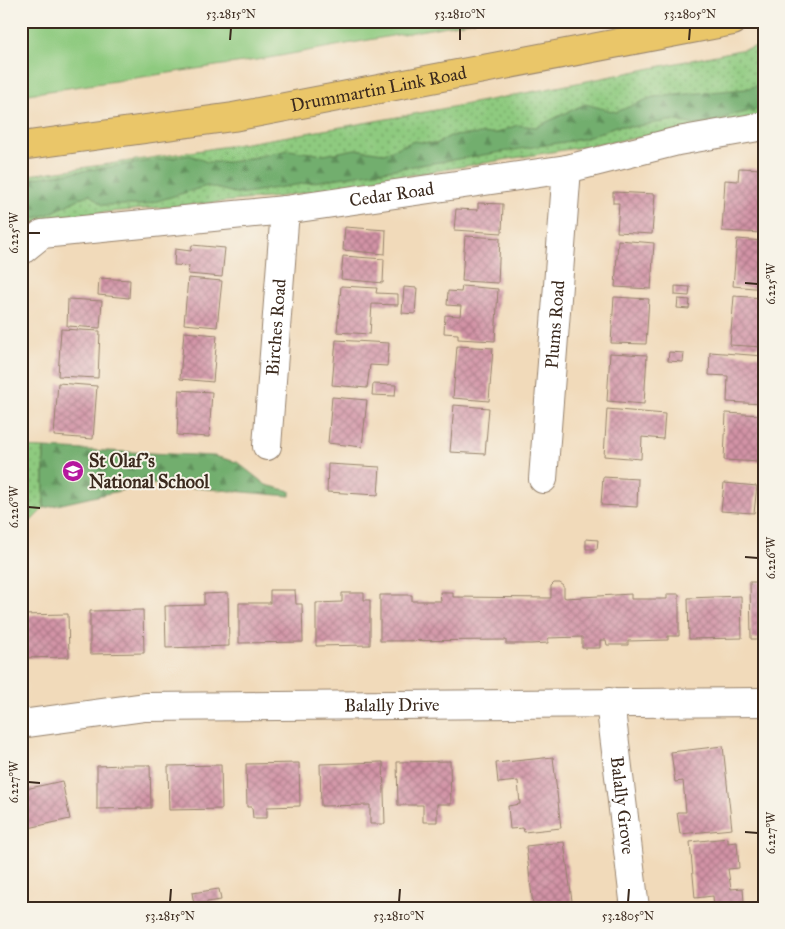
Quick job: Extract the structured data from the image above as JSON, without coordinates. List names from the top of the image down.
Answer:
{
  "streets": {
    "main road": ["Drummartin Link Road"],
    "street": [
      "Cedar Road",
      "Plums Road",
      "Birches Road",
      "Balally Drive",
      "Balally Grove"
    ]
  },
  "crossings": [
    ["Cedar Road", "Plums Road"],
    ["Cedar Road", "Birches Road"],
    ["Balally Drive", "Balally Grove"]
  ],
  "places": {
    "school or university": ["St Olaf's National School"]
  },
  "coordinates": [
    "53.2815°N",
    "53.2810°N",
    "53.2805°N",
    "6.225°W",
    "6.226°W",
    "6.227°W"
  ]
}
